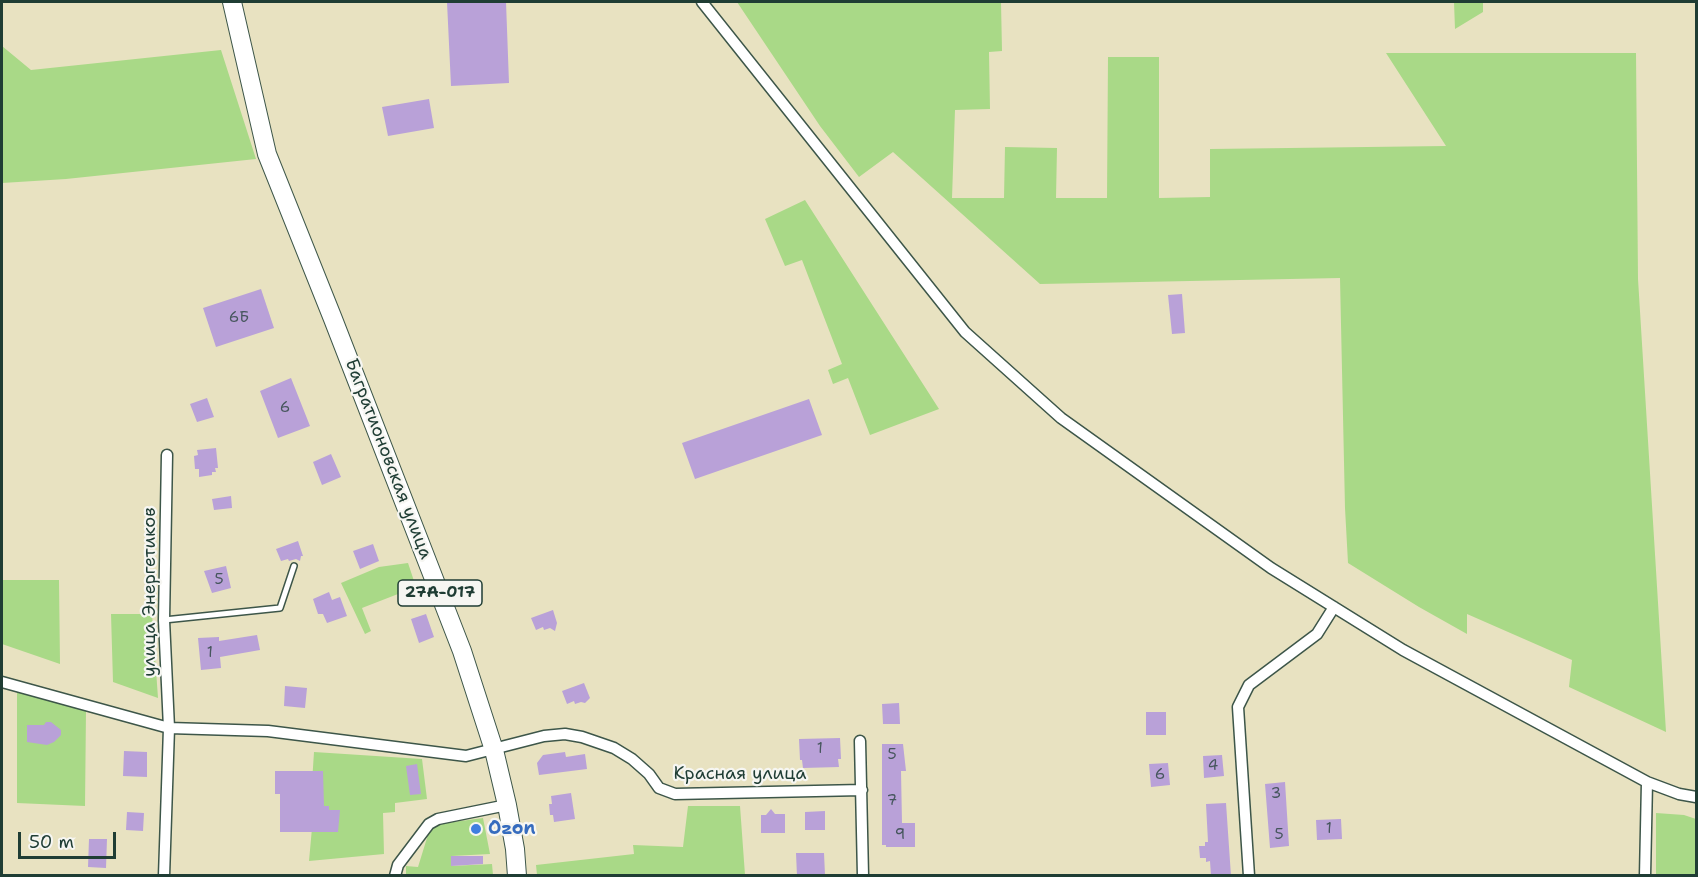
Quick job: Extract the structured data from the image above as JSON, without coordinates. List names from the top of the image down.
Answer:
{
  "streets": {
    "main road": ["Багратионовская улица", "27А-017"],
    "street": ["улица Энергетиков", "Красная улица"]
  },
  "crossings": [
    ["Багратионовская улица", "Красная улица"],
    ["улица Энергетиков", "Красная улица"]
  ],
  "places": ["Ozon"],
  "house_numbers": [
    "6Б",
    "6",
    "5",
    "1",
    "1",
    "5",
    "4",
    "6",
    "3",
    "7",
    "1",
    "9",
    "5"
  ],
  "scale_bar": "50 m"
}
